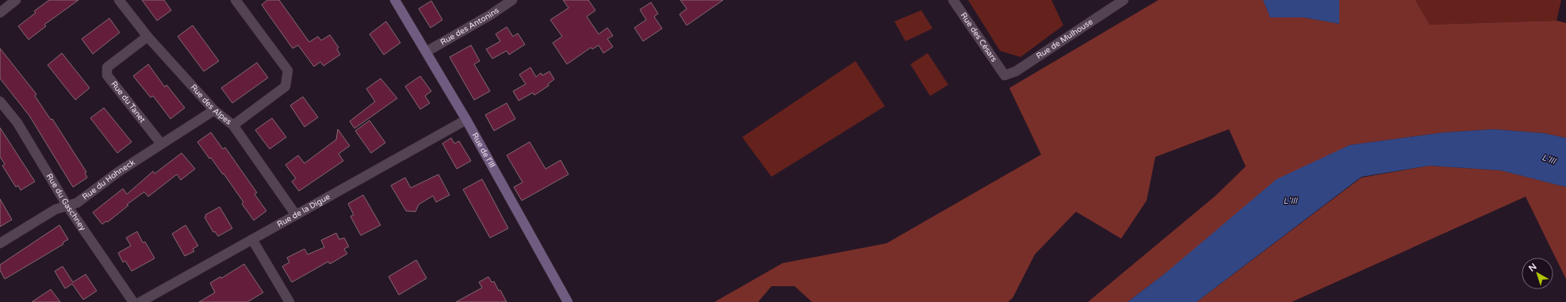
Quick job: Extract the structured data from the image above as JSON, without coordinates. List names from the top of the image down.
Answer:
{
  "streets": {
    "street": [
      "Rue des Antonins",
      "Rue des Césars",
      "Rue de Mulhouse",
      "Rue du Tanet",
      "Rue des Alpes",
      "Rue de l'Ill",
      "Rue du Hohneck",
      "Rue du Gaschney",
      "Rue de la Digue"
    ]
  },
  "crossings": [
    ["Rue des Antonins", "Rue de l'Ill"],
    ["Rue des Césars", "Rue de Mulhouse"],
    ["Rue du Tanet", "Rue des Alpes"],
    ["Rue du Tanet", "Rue du Hohneck"],
    ["Rue des Alpes", "Rue du Hohneck"],
    ["Rue des Alpes", "Rue de la Digue"],
    ["Rue de l'Ill", "Rue de la Digue"],
    ["Rue du Hohneck", "Rue du Gaschney"]
  ],
  "water": ["L'Ill"],
  "north": "top left"
}
